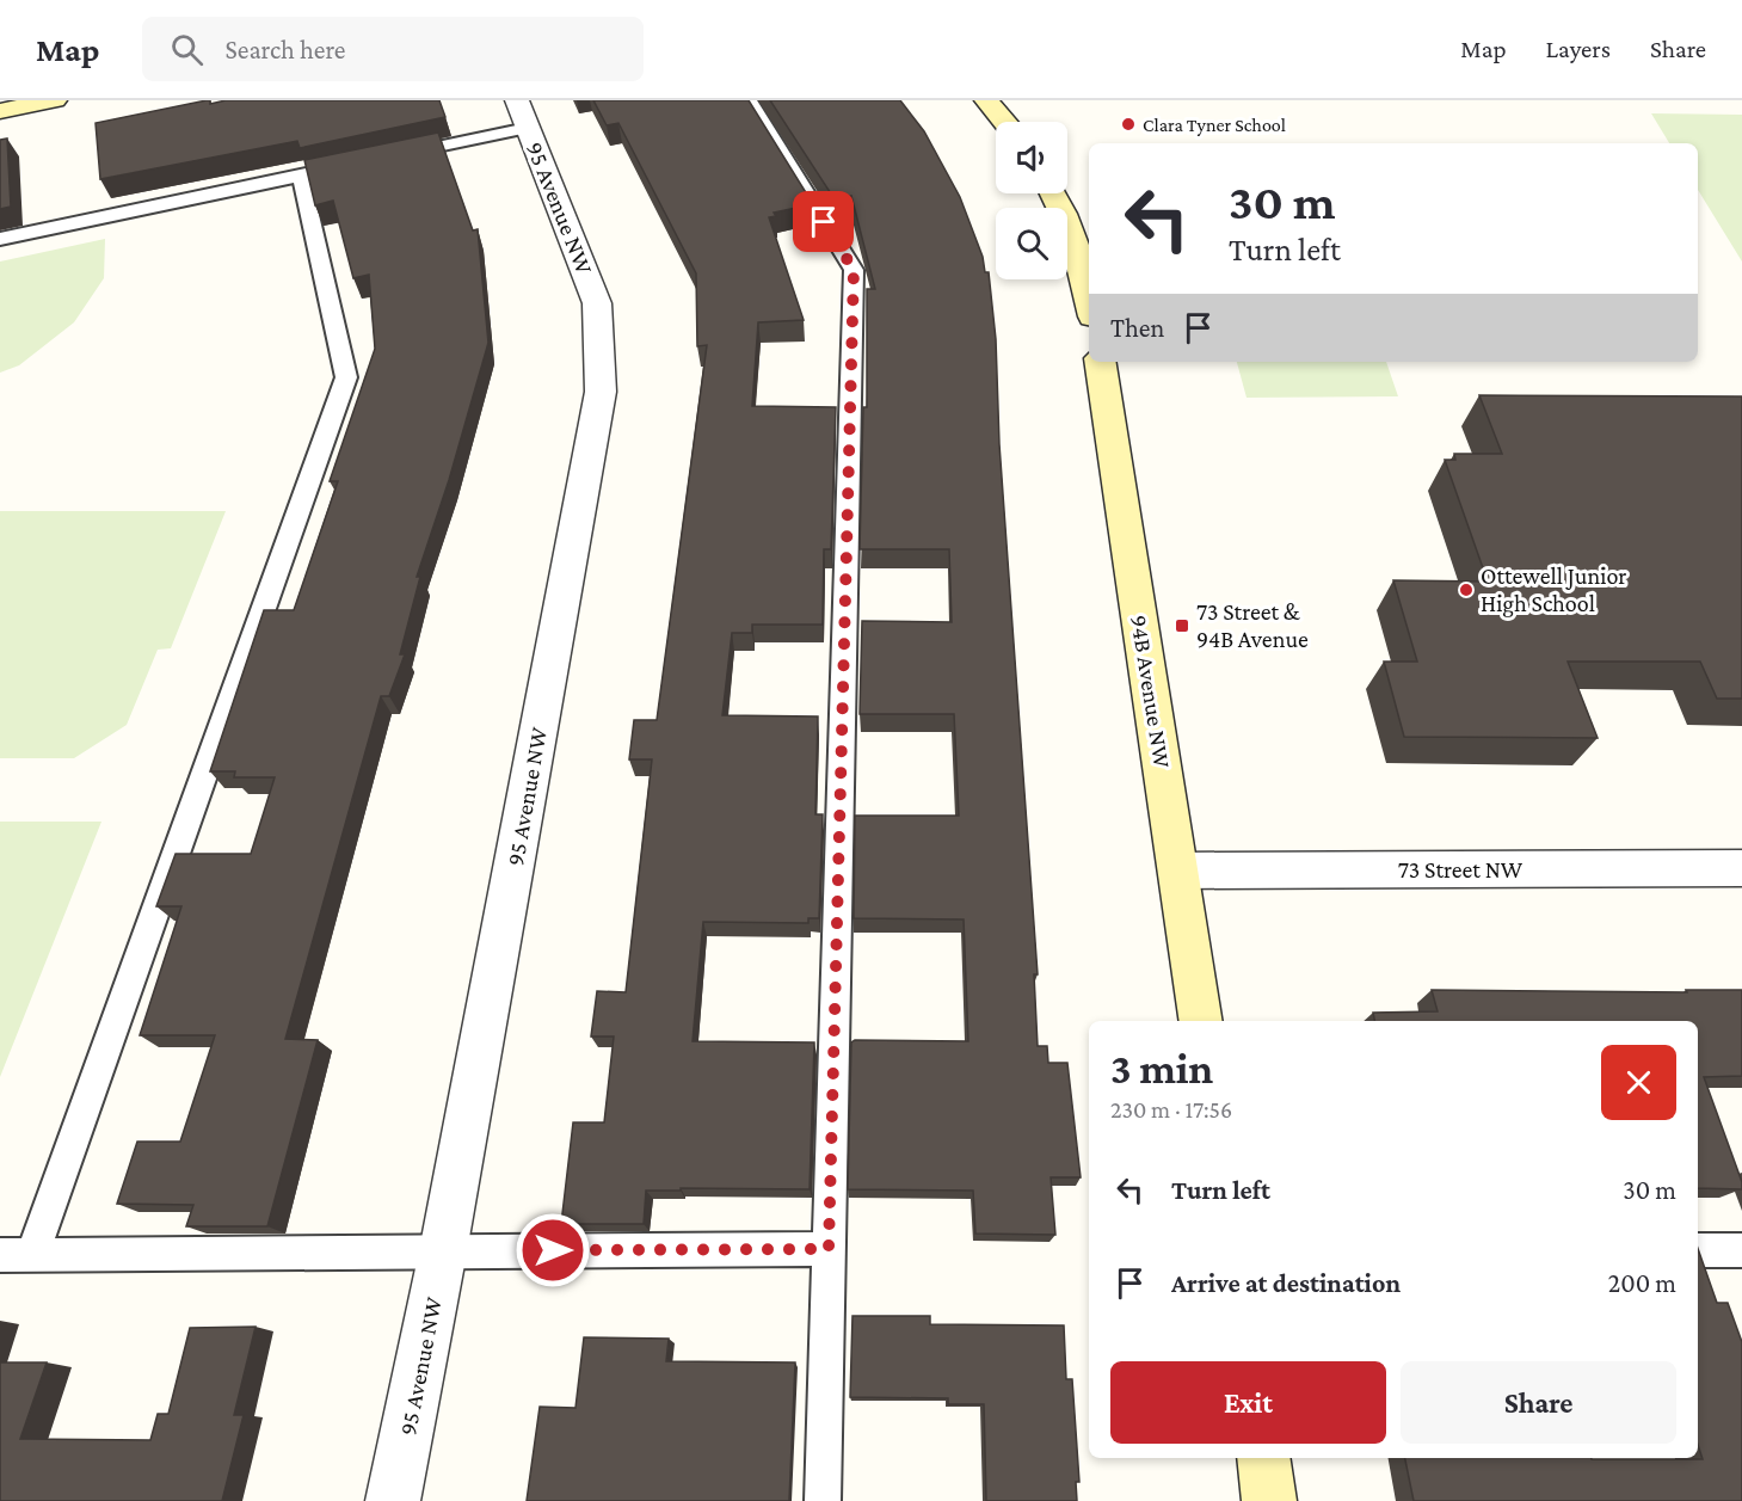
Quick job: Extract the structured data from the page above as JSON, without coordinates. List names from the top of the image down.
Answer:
{
  "streets": {
    "street": ["95 Avenue NW", "94B Avenue NW", "73 Street NW"]
  },
  "crossings": [
    ["94B Avenue NW", "73 Street NW"]
  ],
  "places": {
    "other": ["Clara Tyner School", "Ottewell Junior High School"],
    "transit": ["73 Street & 94B Avenue"]
  },
  "page": {
    "header": "Map",
    "search": "Search here",
    "nav": ["Map", "Layers", "Share"],
    "turn": ["30 m", "Turn left"],
    "then": "Then",
    "heading": ["3 min", "230 m · 17:56"],
    "list": [
      {
        "name": "Turn left",
        "value": "30 m"
      },
      {
        "name": "Arrive at destination",
        "value": "200 m"
      }
    ],
    "buttons": ["Exit", "Share"]
  }
}
